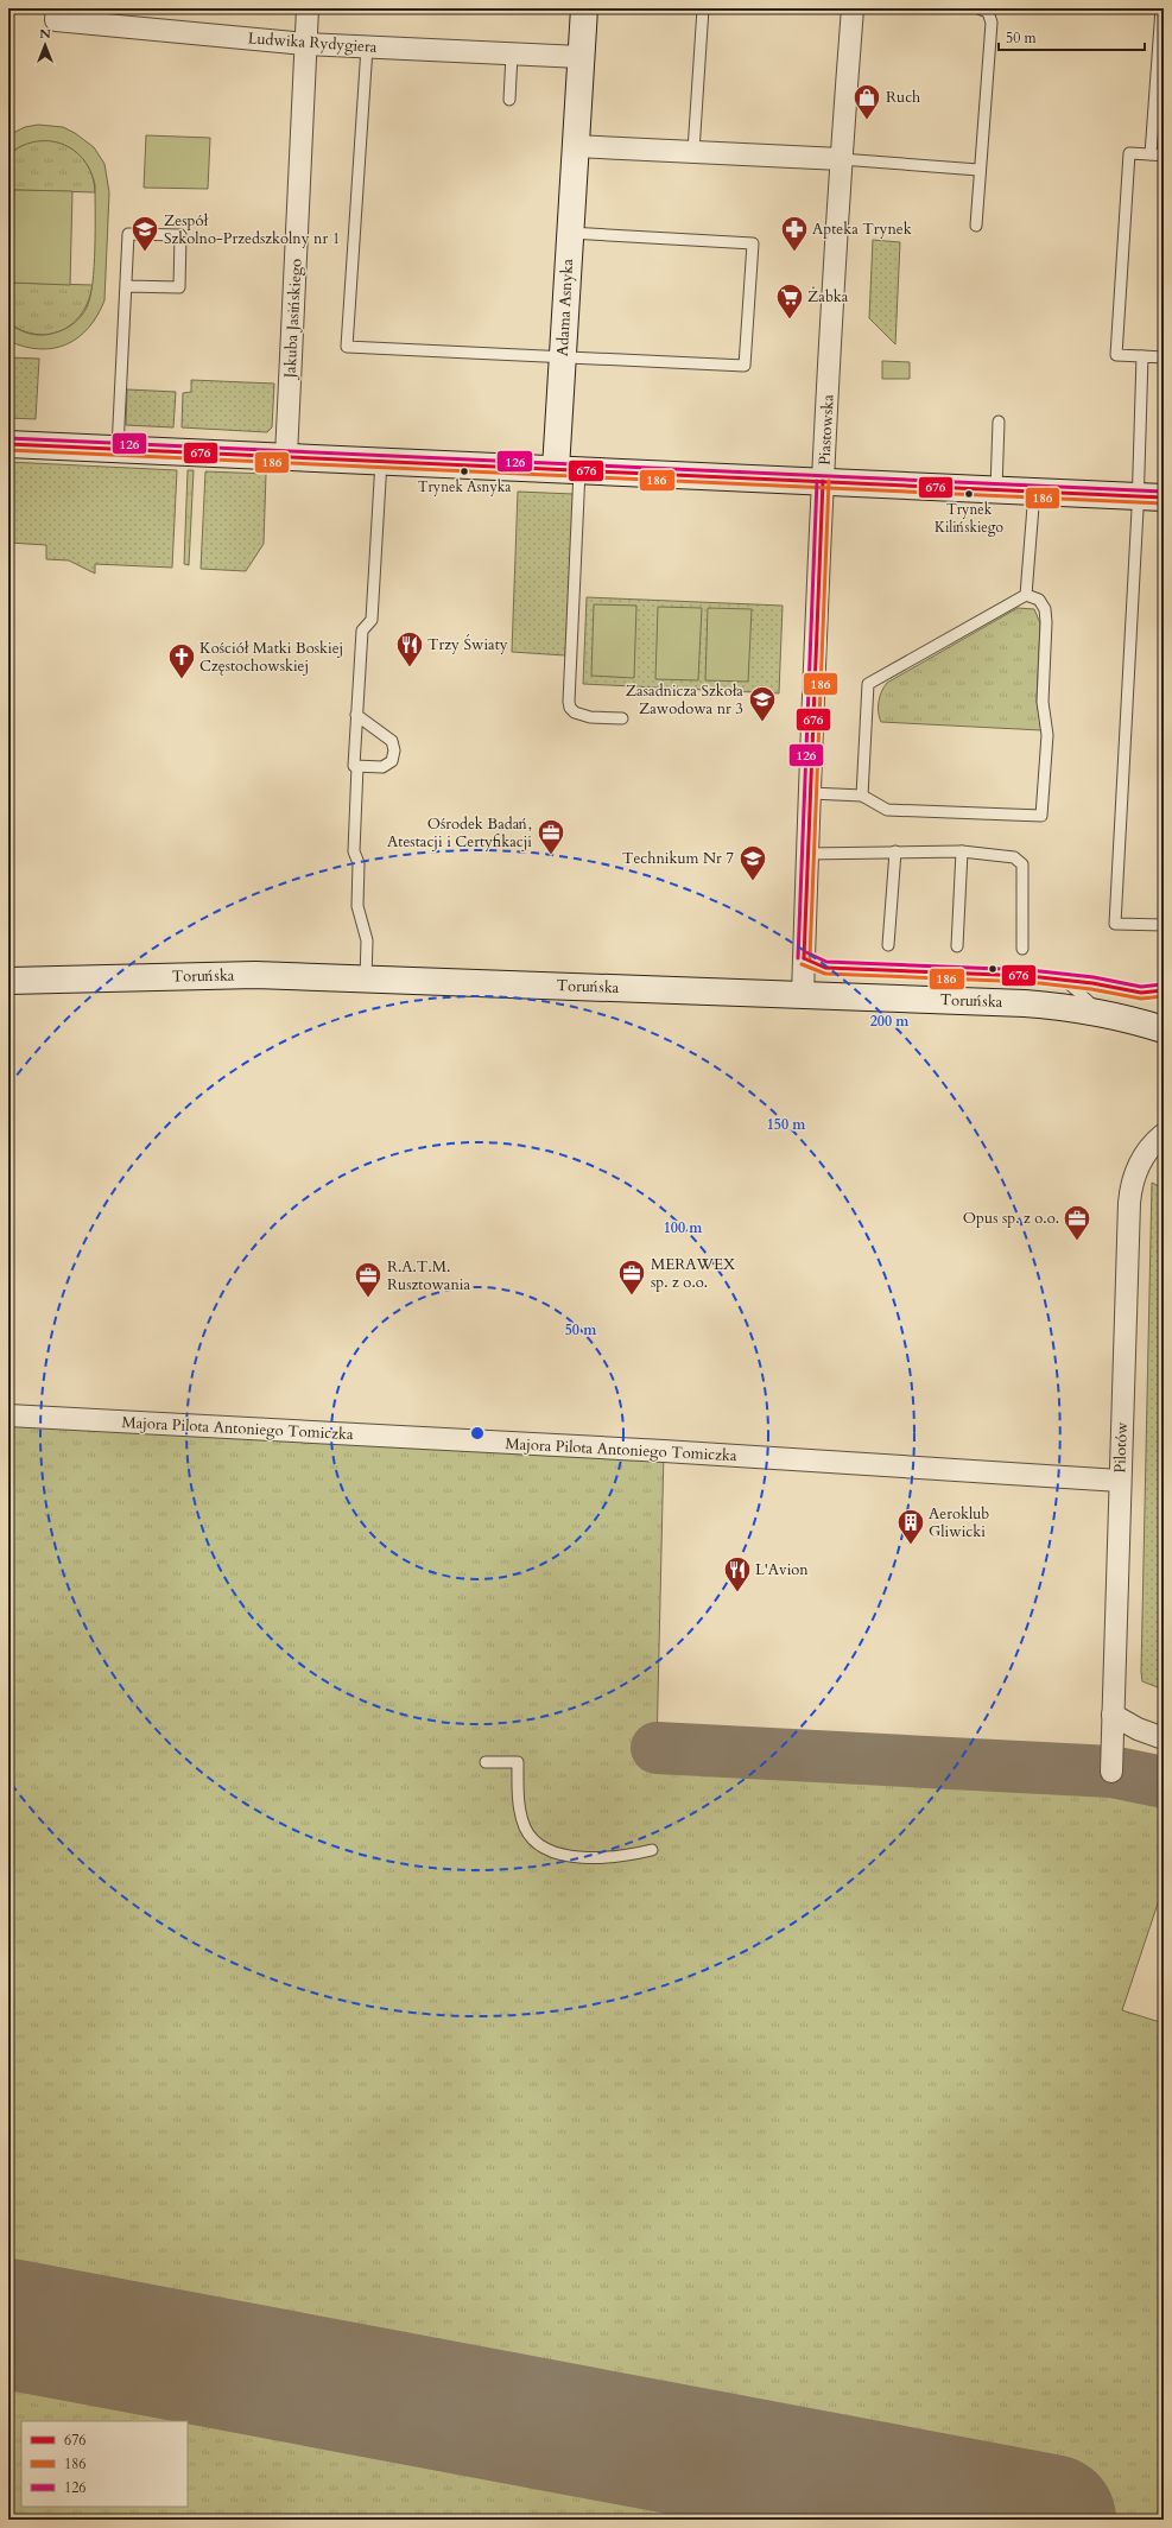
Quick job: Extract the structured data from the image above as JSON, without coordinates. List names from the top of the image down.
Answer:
{
  "streets": {
    "street": [
      "Ludwika Rydygiera",
      "Adama Asnyka",
      "Jakuba Jasińskiego",
      "Piastowska",
      "Toruńska",
      "Majora Pilota Antoniego Tomiczka",
      "Pilotów"
    ]
  },
  "crossings": [
    ["Ludwika Rydygiera", "Adama Asnyka"],
    ["Ludwika Rydygiera", "Jakuba Jasińskiego"],
    ["Piastowska", "Toruńska"],
    ["Majora Pilota Antoniego Tomiczka", "Pilotów"]
  ],
  "places": {
    "shop": ["Ruch"],
    "school or university": ["Zespół Szkolno-Przedszkolny nr 1", "Zasadnicza Szkoła Zawodowa nr 3", "Technikum Nr 7"],
    "pharmacy": ["Apteka Trynek"],
    "supermarket": ["Żabka"],
    "other": ["Trynek Asnyka", "Trynek Kilińskiego"],
    "restaurant": ["Trzy Światy", "L'Avion"],
    "church": ["Kościół Matki Boskiej Częstochowskiej"],
    "office": [
      "Ośrodek Badań, Atestacji i Certyfikacji",
      "Opus sp. z o.o.",
      "MERAWEX sp. z o.o.",
      "R.A.T.M. Rusztowania"
    ],
    "building": ["Aeroklub Gliwicki"]
  },
  "lines": ["transit line 126", "transit line 676", "transit line 186"],
  "legend": ["676", "186", "126"],
  "scale_bar": "50 m",
  "north": "top",
  "rings": [
    "200 m",
    "150 m",
    "100 m",
    "50 m"
  ]
}
